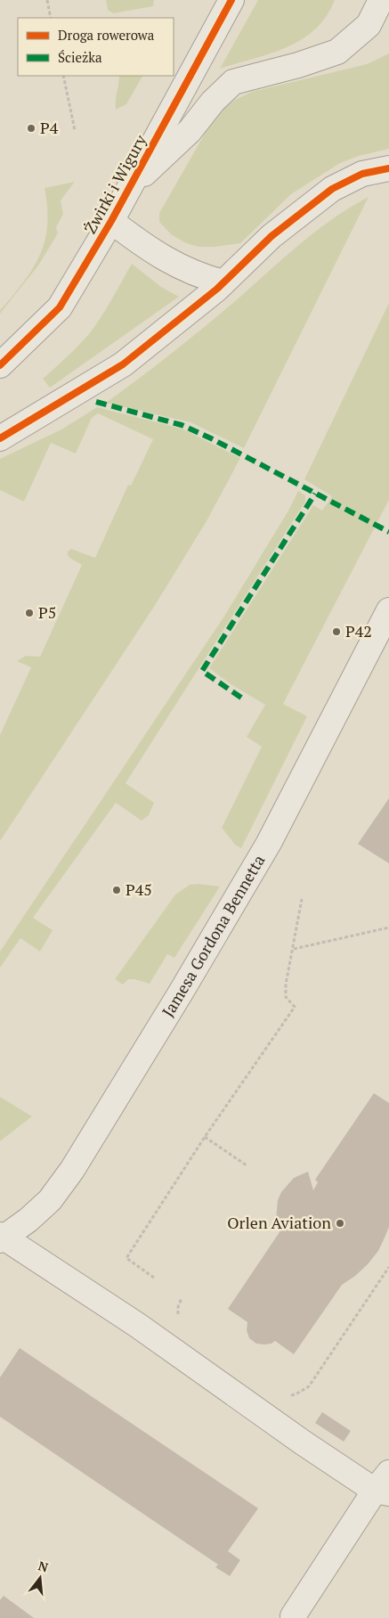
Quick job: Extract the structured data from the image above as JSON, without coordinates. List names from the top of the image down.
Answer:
{
  "streets": {
    "street": ["Żwirki i Wigury", "Jamesa Gordona Bennetta"]
  },
  "places": [
    "P4",
    "P5",
    "P42",
    "P45",
    "Orlen Aviation"
  ],
  "legend": ["Droga rowerowa", "Ścieżka"],
  "north": "top"
}
